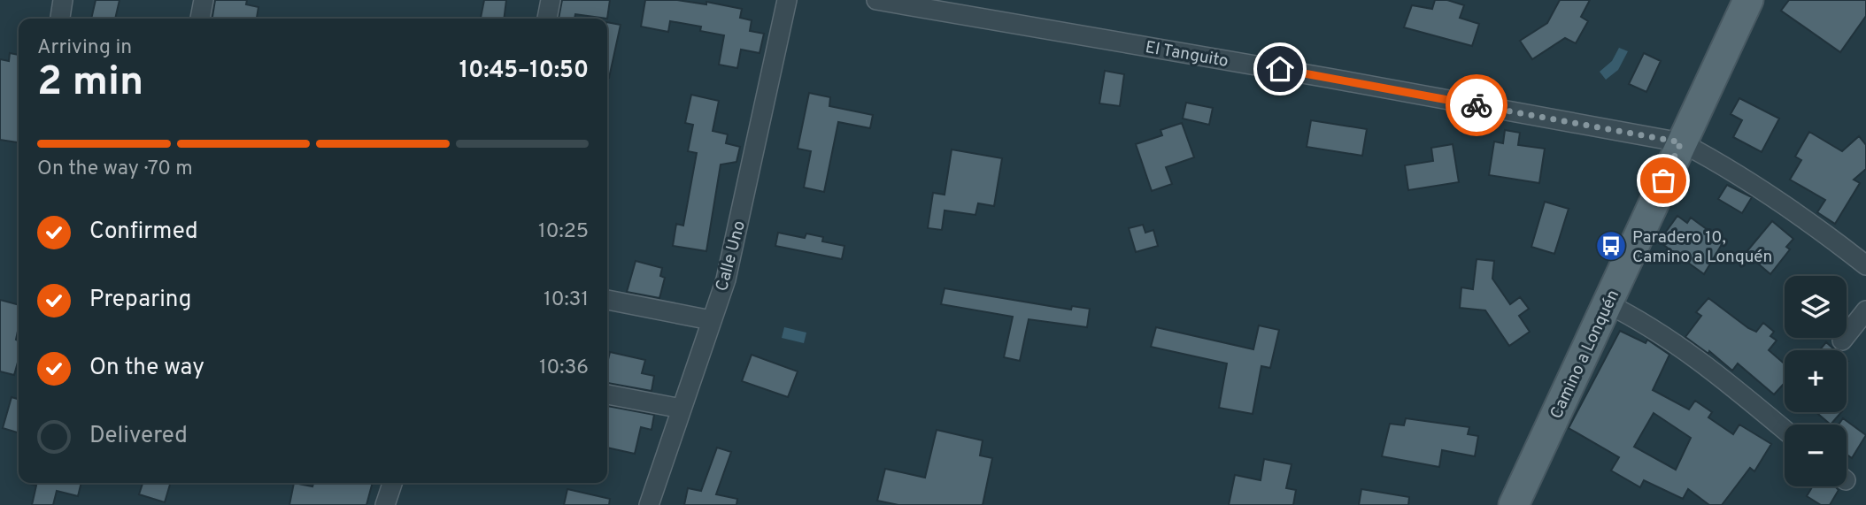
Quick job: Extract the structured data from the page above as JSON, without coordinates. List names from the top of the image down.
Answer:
{
  "streets": {
    "main road": ["Camino a Lonquén"],
    "street": ["El Tanguito", "Calle Uno"]
  },
  "crossings": [
    ["El Tanguito", "Camino a Lonquén"]
  ],
  "places": {
    "bus stop": ["Paradero 10, Camino a Lonquén"]
  },
  "page": {
    "heading": ["2 min", "Arriving in", "10:45–10:50"],
    "bar": "On the way · 70 m",
    "list": [
      ["Confirmed", "10:25"],
      ["Preparing", "10:31"],
      ["On the way", "10:36"],
      "Delivered"
    ],
    "map_buttons": ["+", "−"]
  }
}
